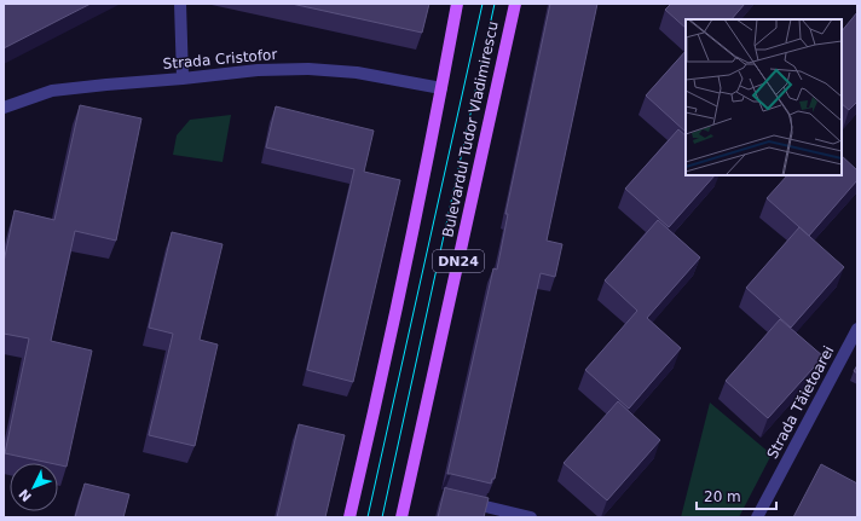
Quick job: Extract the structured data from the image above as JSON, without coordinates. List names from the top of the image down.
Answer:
{
  "streets": {
    "main road": ["Bulevardul Tudor Vladimirescu", "DN24"],
    "street": ["Strada Cristofor", "Strada Tăietoarei"]
  },
  "scale_bar": "20 m",
  "north": "bottom left"
}
